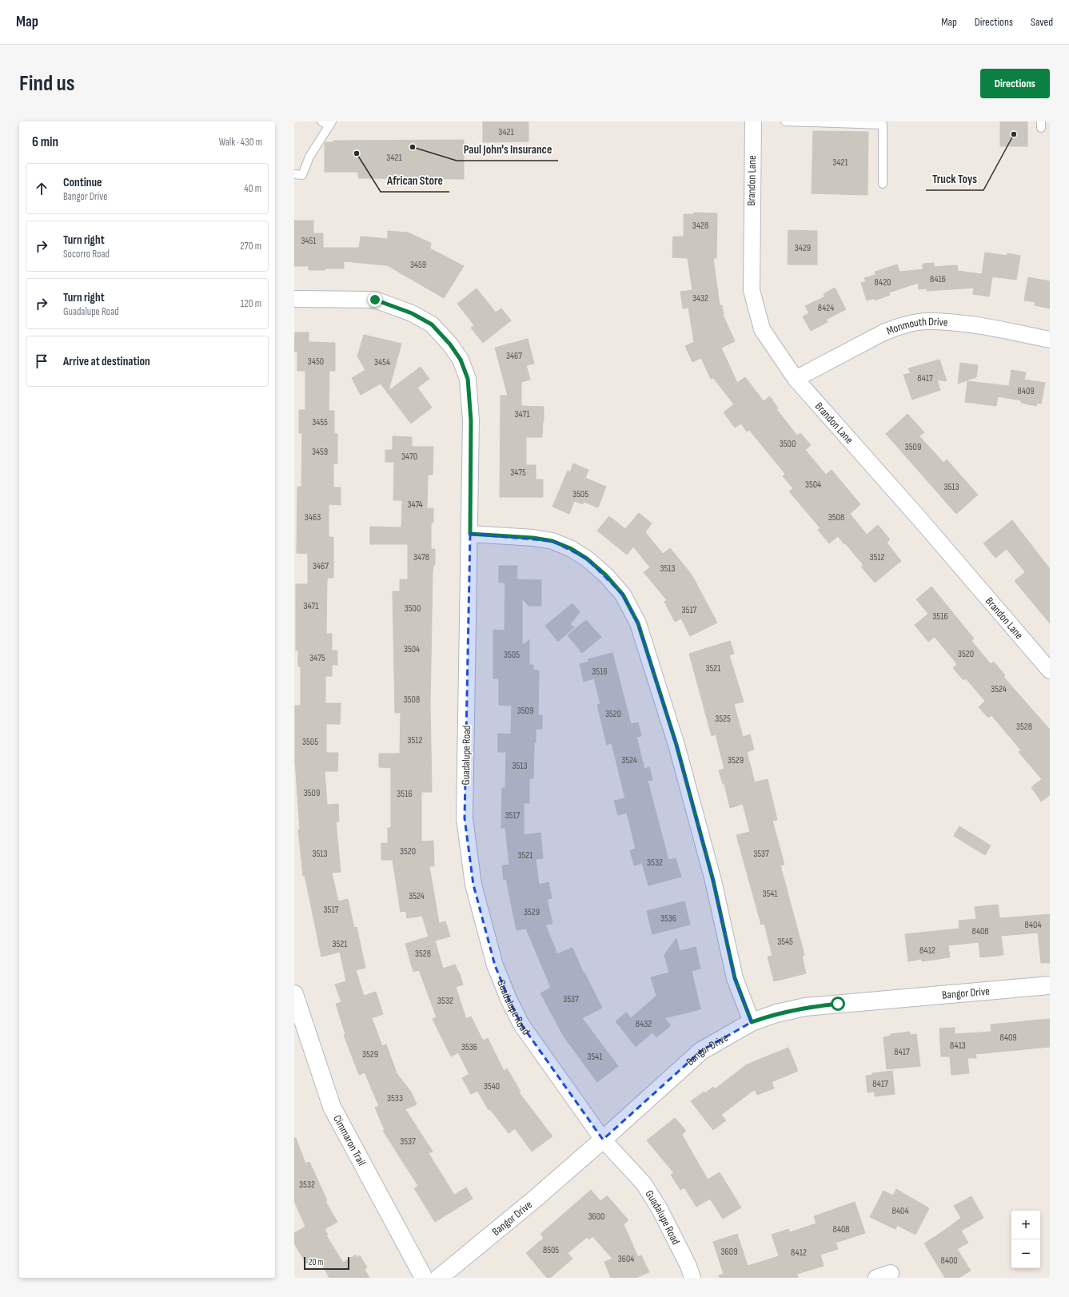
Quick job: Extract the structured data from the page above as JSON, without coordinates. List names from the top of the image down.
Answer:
{
  "streets": {
    "street": [
      "Brandon Lane",
      "Monmouth Drive",
      "Guadalupe Road",
      "Bangor Drive",
      "Cimmaron Trail"
    ]
  },
  "crossings": [
    ["Brandon Lane", "Monmouth Drive"],
    ["Guadalupe Road", "Bangor Drive"]
  ],
  "places": ["Truck Toys", "Paul John's Insurance", "African Store"],
  "house_numbers": [
    "3421",
    "3421",
    "3421",
    "3428",
    "3451",
    "3429",
    "3459",
    "8416",
    "8420",
    "3432",
    "8424",
    "3467",
    "3450",
    "3454",
    "8417",
    "8409",
    "3471",
    "3455",
    "3500",
    "3509",
    "3459",
    "3470",
    "3475",
    "3504",
    "3513",
    "3505",
    "3474",
    "3463",
    "3508",
    "3478",
    "3512",
    "3467",
    "3513",
    "3471",
    "3500",
    "3517",
    "3516",
    "3504",
    "3520",
    "3505",
    "3475",
    "3521",
    "3516",
    "3524",
    "3508",
    "3509",
    "3520",
    "3525",
    "3528",
    "3512",
    "3505",
    "3524",
    "3529",
    "3513",
    "3509",
    "3516",
    "3517",
    "3520",
    "3513",
    "3537",
    "3521",
    "3532",
    "3541",
    "3524",
    "3517",
    "3529",
    "3536",
    "8404",
    "8408",
    "3545",
    "3521",
    "8412",
    "3528",
    "3537",
    "3532",
    "8432",
    "8409",
    "8413",
    "3536",
    "8417",
    "3529",
    "3541",
    "8417",
    "3540",
    "3533",
    "3537",
    "3532",
    "8404",
    "3600",
    "8408",
    "8505",
    "3609",
    "8412",
    "3604",
    "8400"
  ],
  "scale_bar": "20 m",
  "page": {
    "header": "Map",
    "nav": ["Map", "Directions", "Saved"],
    "buttons": "Directions",
    "title": "Find us",
    "heading": ["6 min", "Walk · 430 m"],
    "list": [
      ["Continue", "Bangor Drive", "40 m"],
      ["Turn right", "Socorro Road", "270 m"],
      ["Turn right", "Guadalupe Road", "120 m"],
      "Arrive at destination"
    ],
    "map_buttons": ["+", "−"],
    "scale": "20 m"
  }
}
